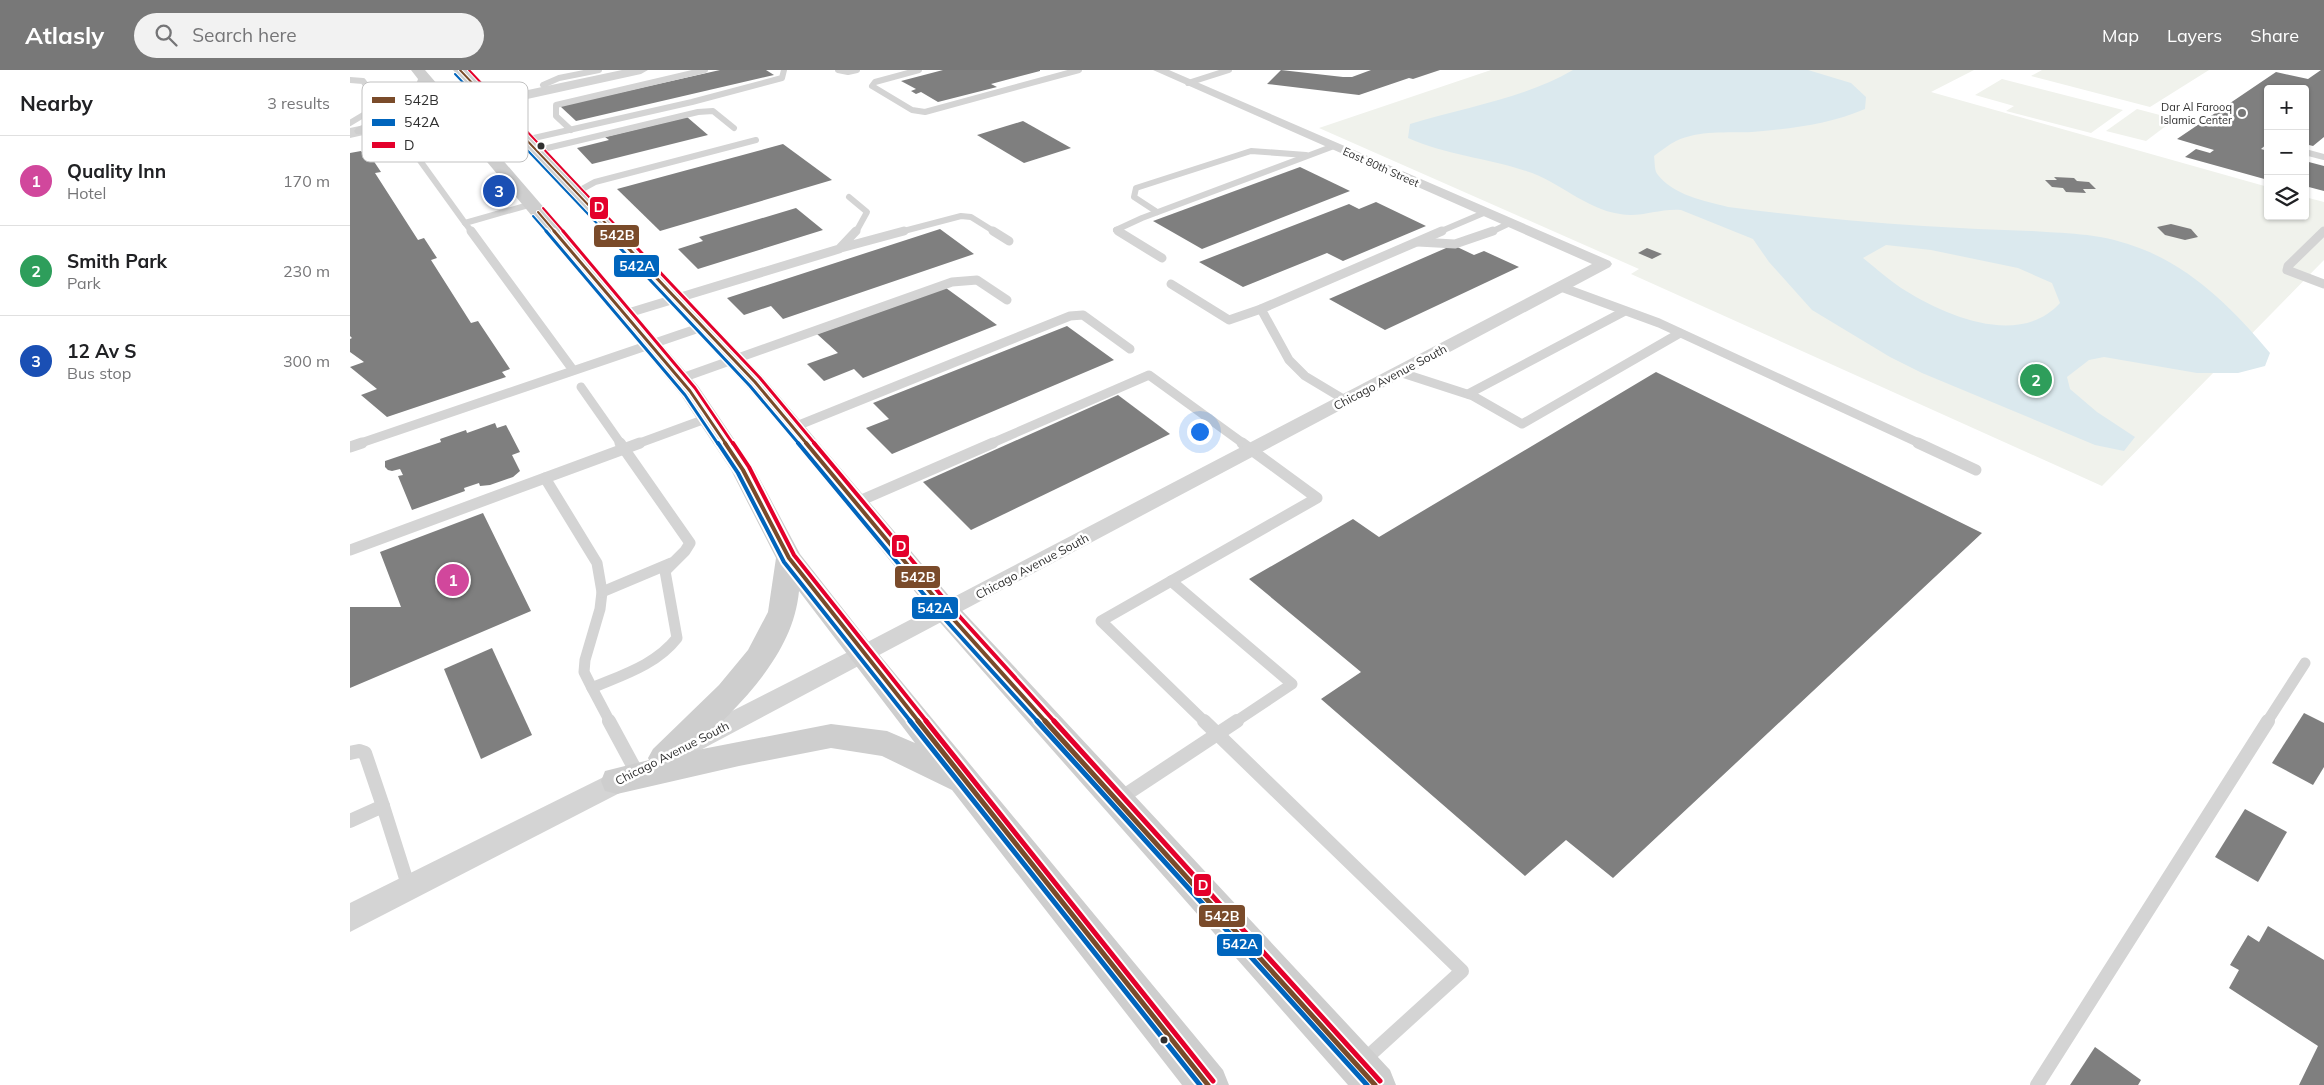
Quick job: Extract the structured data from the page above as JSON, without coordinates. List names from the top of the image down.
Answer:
{
  "streets": {
    "street": ["East 80th Street", "Chicago Avenue South"]
  },
  "crossings": [
    ["East 80th Street", "Chicago Avenue South"]
  ],
  "places": ["Dar Al Farooq Islamic Center"],
  "lines": ["transit line 542B", "transit line D", "transit line 542A"],
  "legend": ["542B", "542A", "D"],
  "page": {
    "header": "Atlasly",
    "search": "Search here",
    "nav": ["Map", "Layers", "Share"],
    "heading": ["Nearby", "3 results"],
    "map_buttons": ["+", "−"],
    "list": [
      {
        "mark": "1",
        "name": "Quality Inn",
        "note": "Hotel",
        "value": "170 m"
      },
      {
        "mark": "2",
        "name": "Smith Park",
        "note": "Park",
        "value": "230 m"
      },
      {
        "mark": "3",
        "name": "12 Av S",
        "note": "Bus stop",
        "value": "300 m"
      }
    ],
    "pins": ["3", "2", "1"]
  }
}
